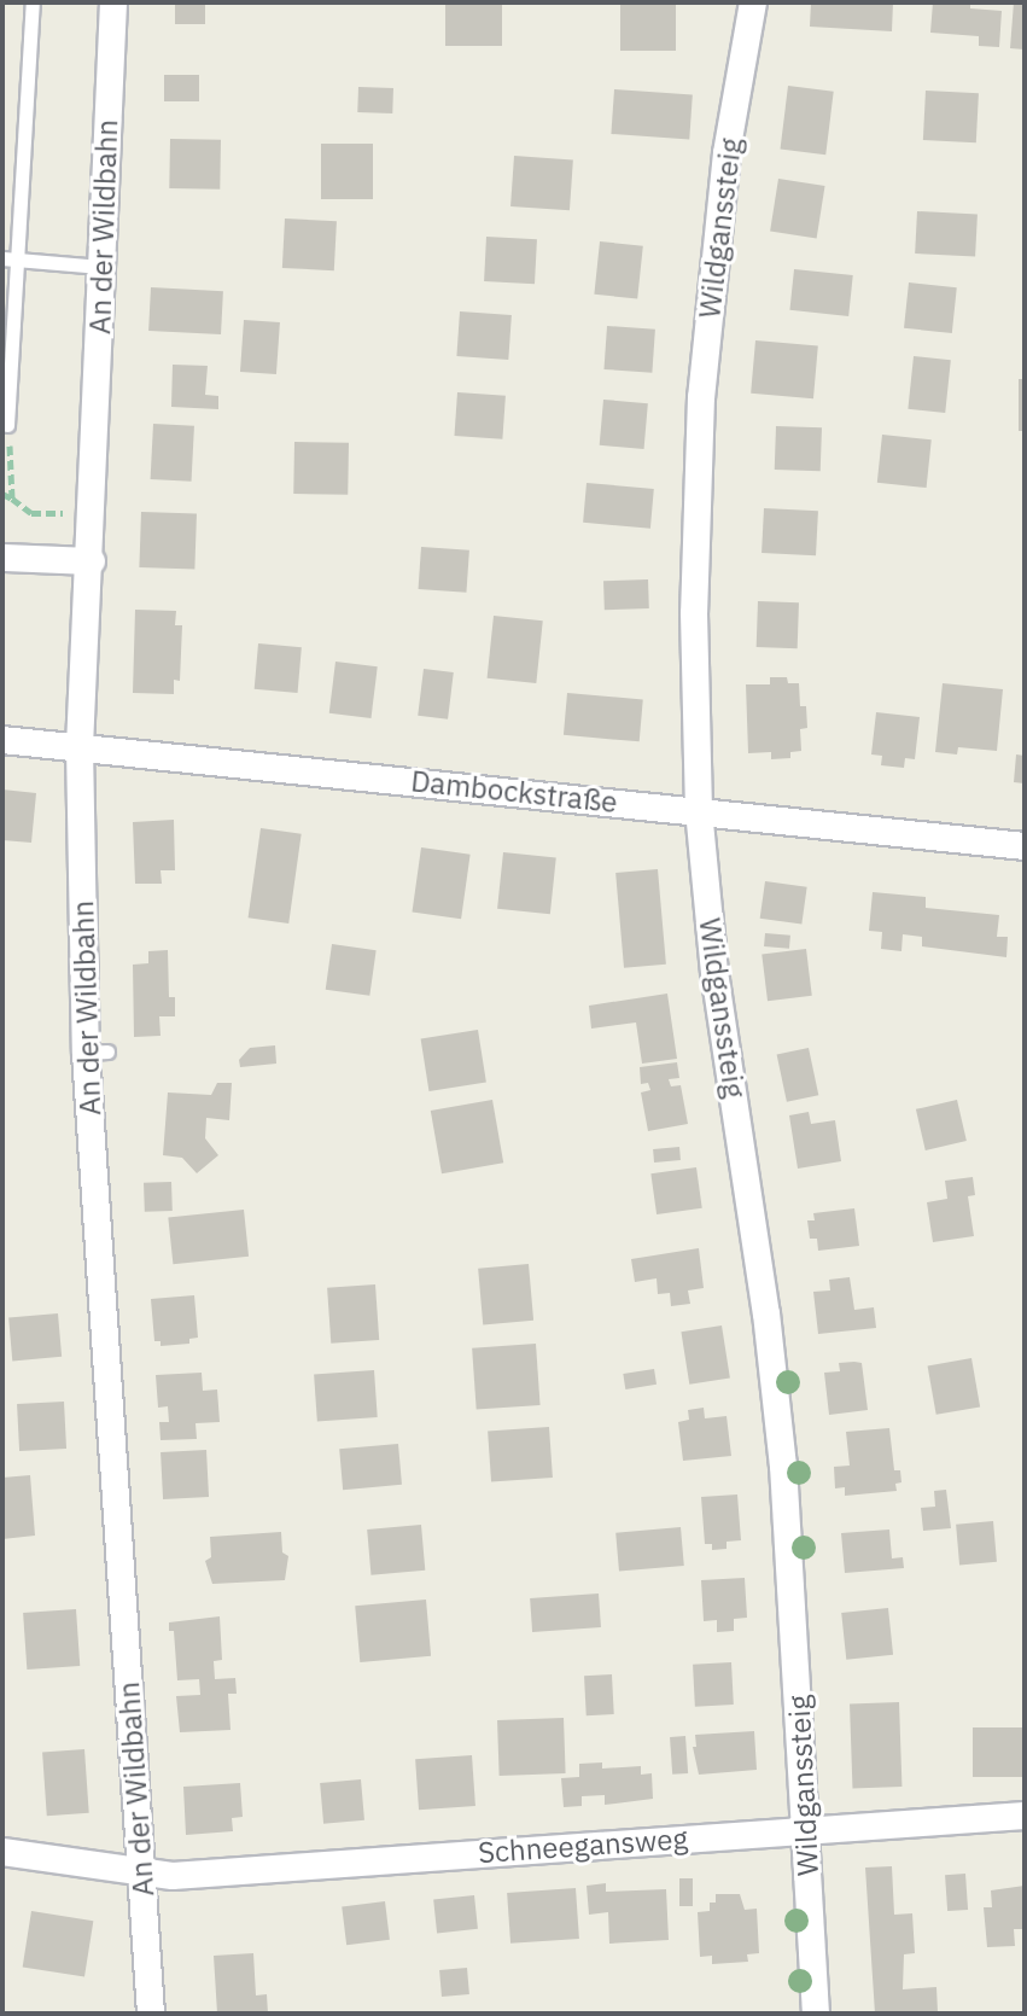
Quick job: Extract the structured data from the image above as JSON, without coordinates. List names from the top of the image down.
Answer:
{
  "streets": {
    "street": [
      "An der Wildbahn",
      "Wildganssteig",
      "Dambockstraße",
      "Schneegansweg"
    ]
  },
  "crossings": [
    ["An der Wildbahn", "Dambockstraße"],
    ["An der Wildbahn", "Schneegansweg"],
    ["Wildganssteig", "Dambockstraße"],
    ["Wildganssteig", "Schneegansweg"]
  ]
}
